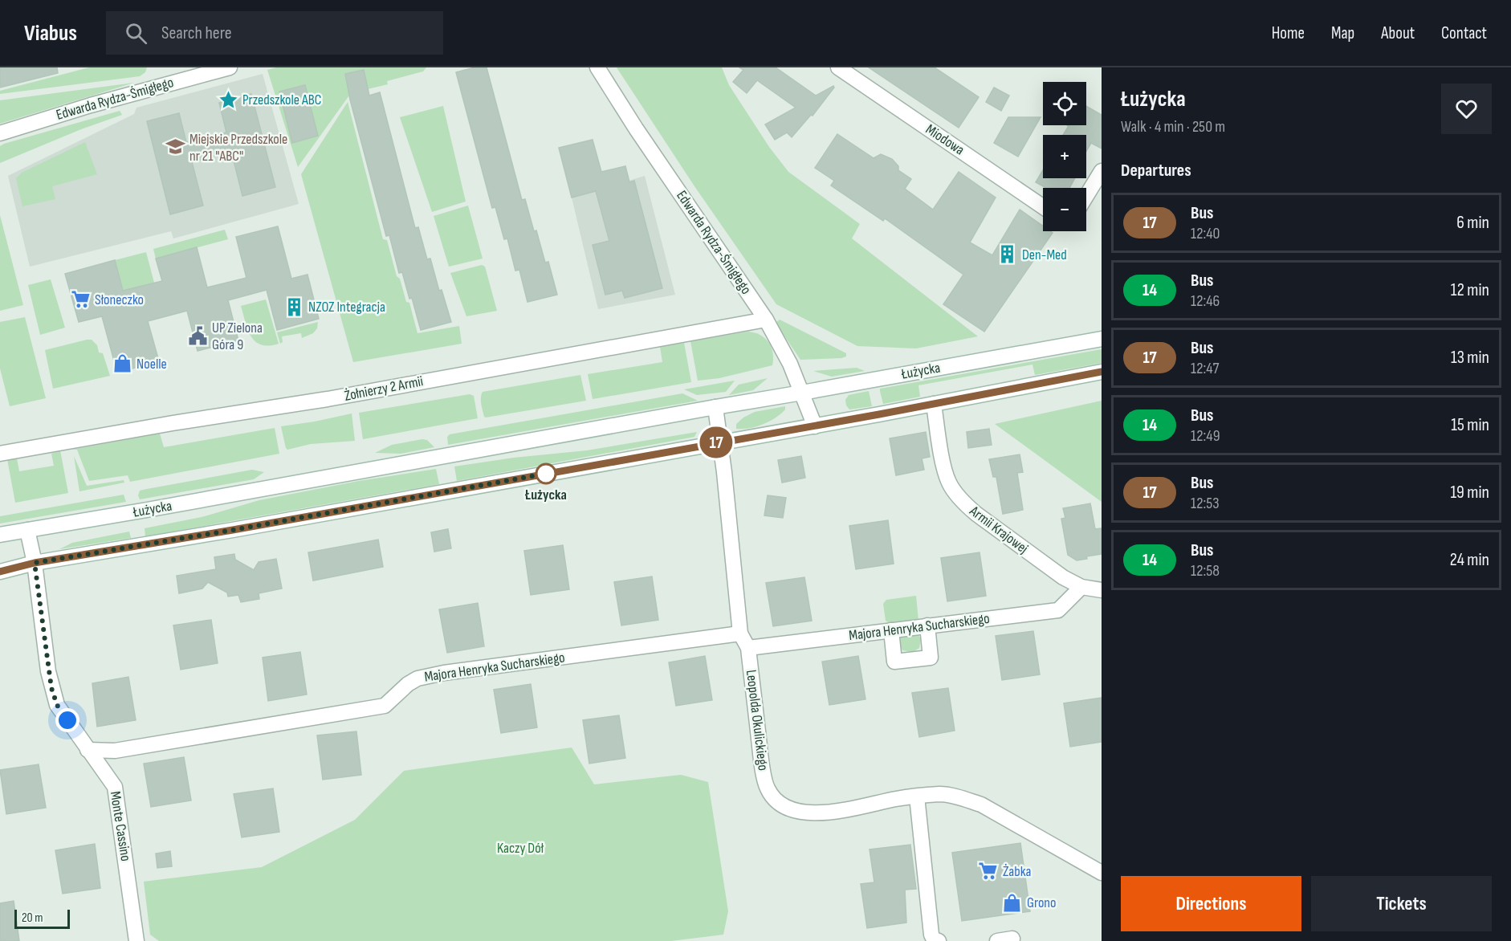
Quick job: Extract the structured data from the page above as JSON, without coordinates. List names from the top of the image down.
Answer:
{
  "streets": {
    "street": [
      "Edwarda Rydza-Śmigłego",
      "Miodowa",
      "Łużycka",
      "Żołnierzy 2 Armii",
      "Armii Krajowej",
      "Majora Henryka Sucharskiego",
      "Leopolda Okulickiego",
      "Monte Cassino"
    ]
  },
  "crossings": [
    ["Edwarda Rydza-Śmigłego", "Łużycka"],
    ["Edwarda Rydza-Śmigłego", "Żołnierzy 2 Armii"],
    ["Łużycka", "Leopolda Okulickiego"],
    ["Łużycka", "Monte Cassino"],
    ["Armii Krajowej", "Majora Henryka Sucharskiego"],
    ["Majora Henryka Sucharskiego", "Leopolda Okulickiego"],
    ["Majora Henryka Sucharskiego", "Monte Cassino"]
  ],
  "parks": ["Kaczy Dół"],
  "places": {
    "place": ["Przedszkole ABC"],
    "school or university": ["Miejskie Przedszkole nr 21 \"ABC\""],
    "building": ["Den-Med", "NZOZ Integracja"],
    "supermarket": ["Słoneczko", "Żabka"],
    "public building": ["UP Zielona Góra 9"],
    "shop": ["Noelle", "Grono"],
    "other": ["Łużycka"]
  },
  "lines": ["bus line 17"],
  "scale_bar": "20 m",
  "page": {
    "header": "Viabus",
    "search": "Search here",
    "nav": [
      "Home",
      "Map",
      "About",
      "Contact"
    ],
    "on_map": "17",
    "heading": [
      ["Łużycka", "Walk · 4 min · 250 m"],
      "Departures"
    ],
    "map_buttons": ["+", "−"],
    "list": [
      {
        "mark": "17",
        "name": "Bus",
        "note": "12:40",
        "value": "6 min"
      },
      {
        "mark": "14",
        "name": "Bus",
        "note": "12:46",
        "value": "12 min"
      },
      {
        "mark": "17",
        "name": "Bus",
        "note": "12:47",
        "value": "13 min"
      },
      {
        "mark": "14",
        "name": "Bus",
        "note": "12:49",
        "value": "15 min"
      },
      {
        "mark": "17",
        "name": "Bus",
        "note": "12:53",
        "value": "19 min"
      },
      {
        "mark": "14",
        "name": "Bus",
        "note": "12:58",
        "value": "24 min"
      }
    ],
    "buttons": ["Directions", "Tickets"],
    "scale": "20 m"
  }
}
